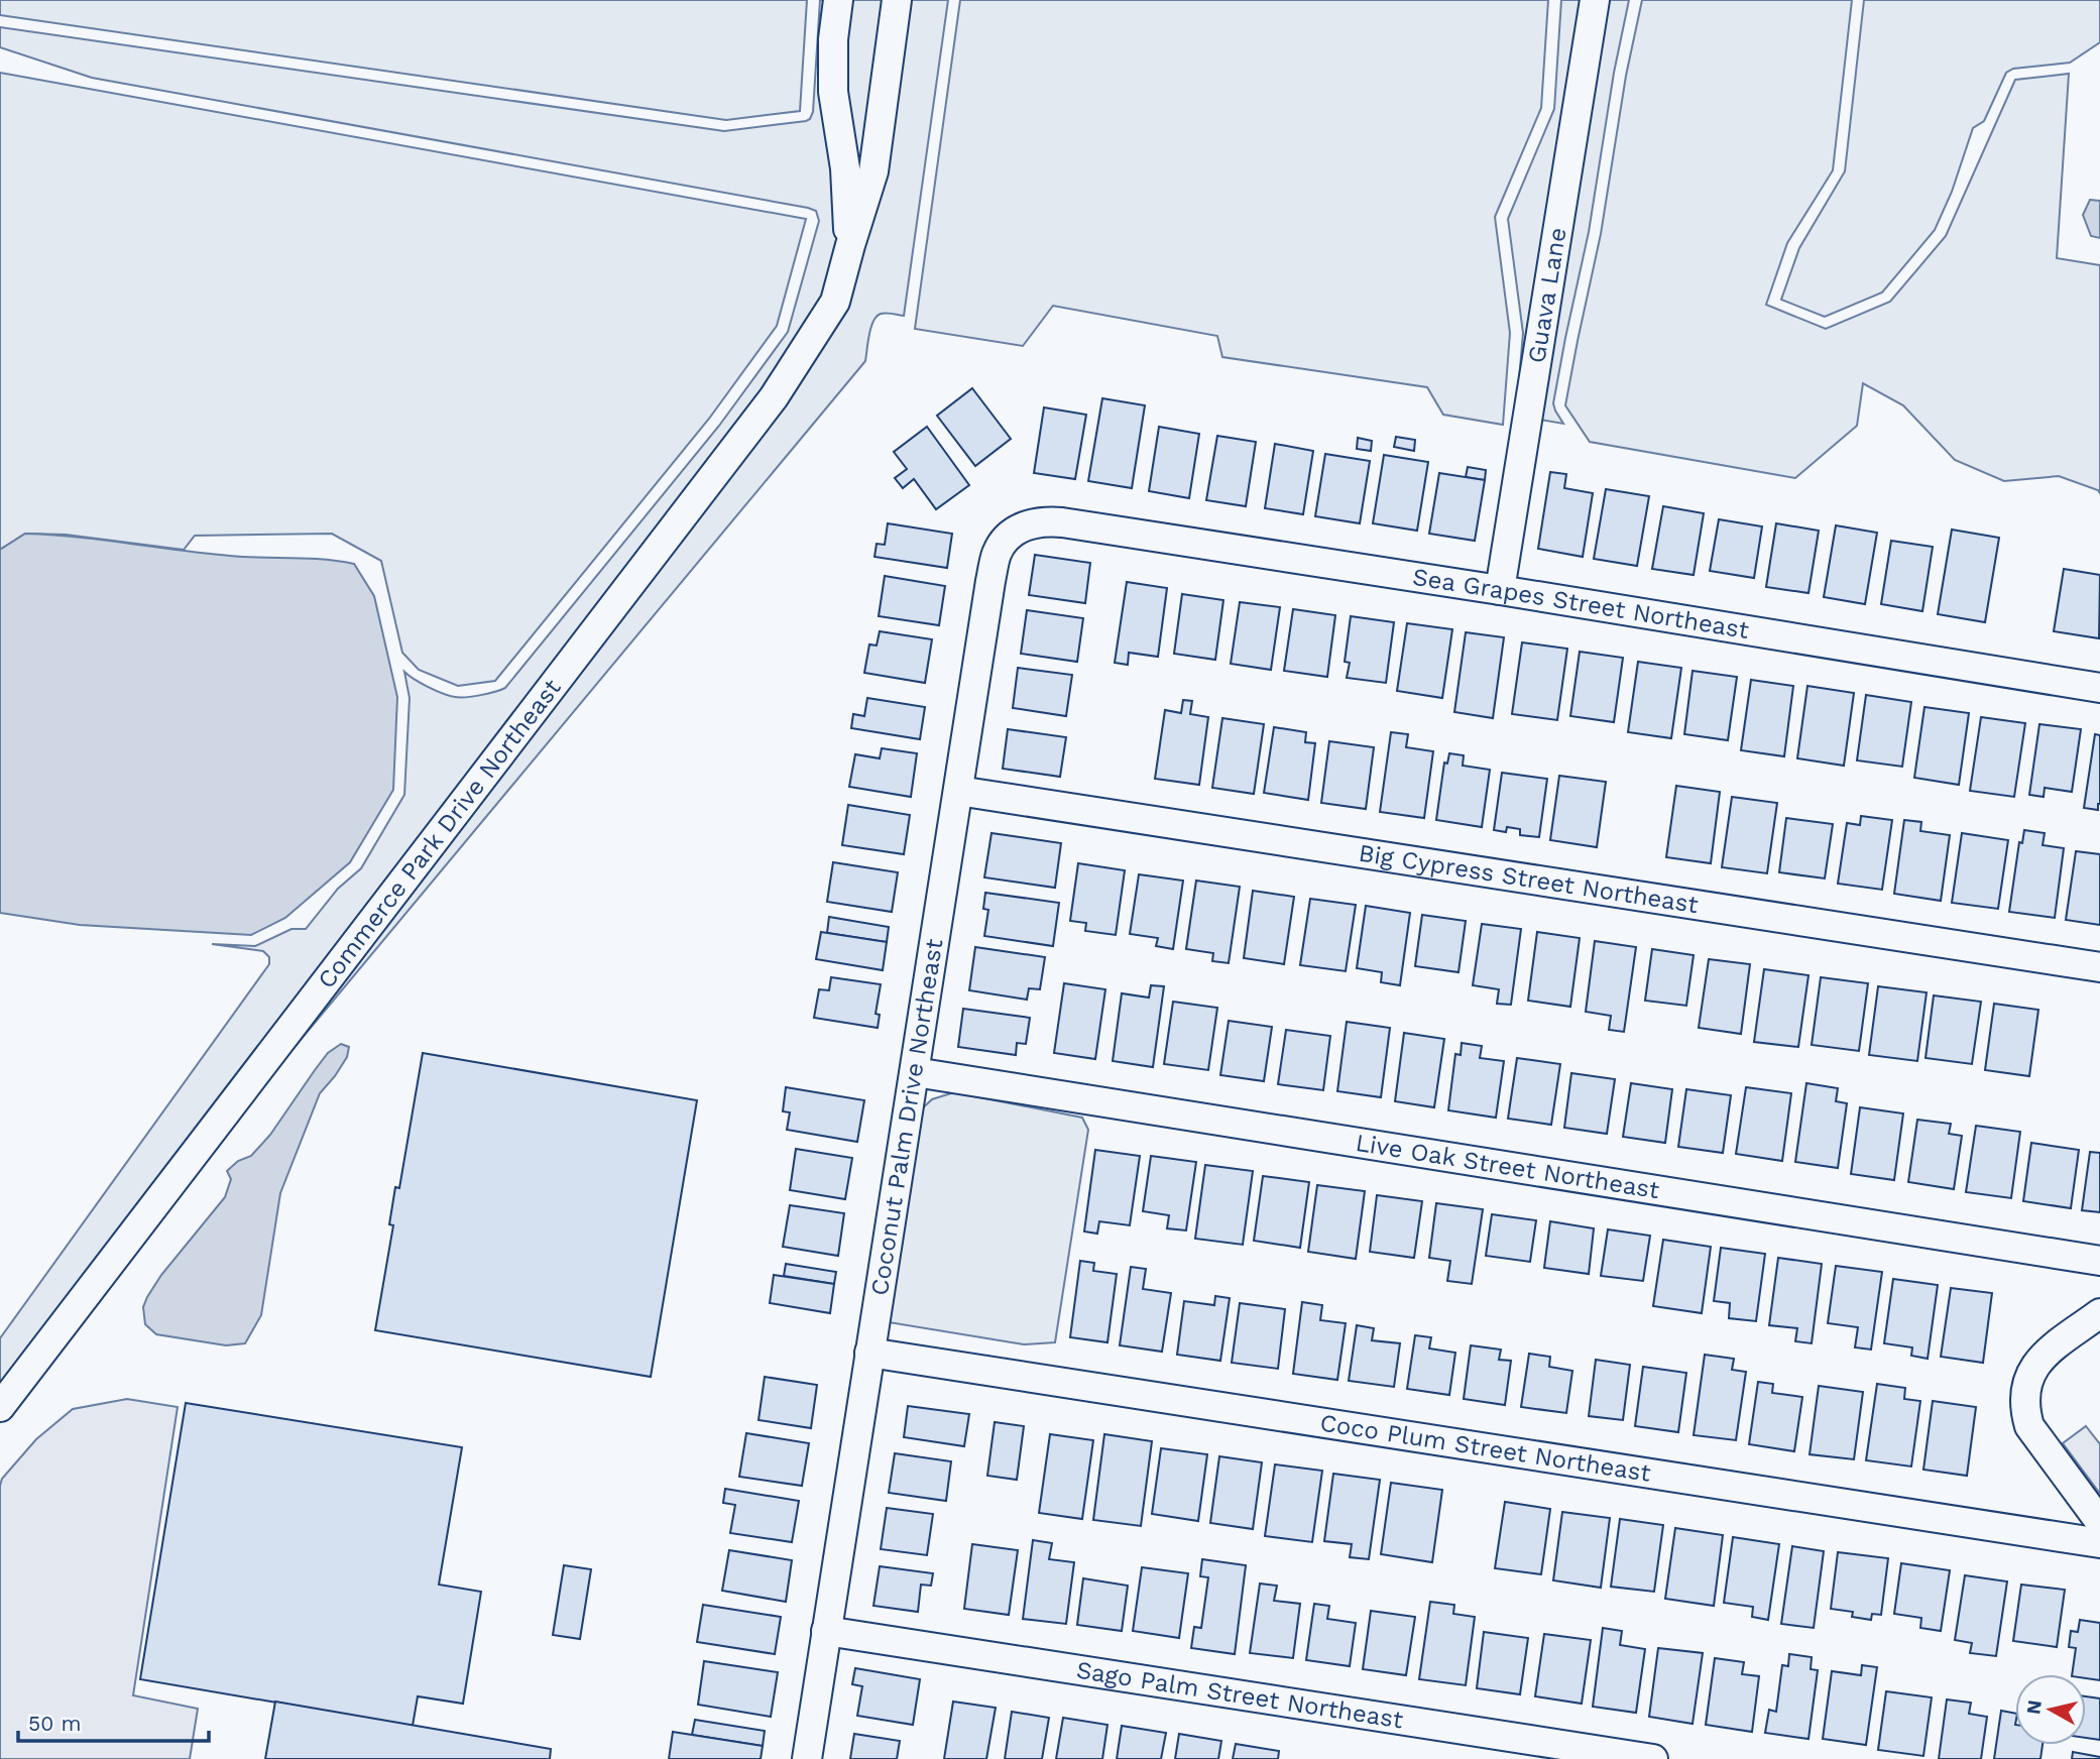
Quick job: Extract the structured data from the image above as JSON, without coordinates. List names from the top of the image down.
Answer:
{
  "streets": {
    "street": [
      "Guava Lane",
      "Sea Grapes Street Northeast",
      "Commerce Park Drive Northeast",
      "Big Cypress Street Northeast",
      "Coconut Palm Drive Northeast",
      "Live Oak Street Northeast",
      "Coco Plum Street Northeast",
      "Sago Palm Street Northeast"
    ]
  },
  "crossings": [
    ["Guava Lane", "Sea Grapes Street Northeast"],
    ["Sea Grapes Street Northeast", "Coconut Palm Drive Northeast"],
    ["Big Cypress Street Northeast", "Coconut Palm Drive Northeast"],
    ["Coconut Palm Drive Northeast", "Live Oak Street Northeast"],
    ["Coconut Palm Drive Northeast", "Coco Plum Street Northeast"],
    ["Coconut Palm Drive Northeast", "Sago Palm Street Northeast"]
  ],
  "scale_bar": "50 m",
  "north": "left"
}
